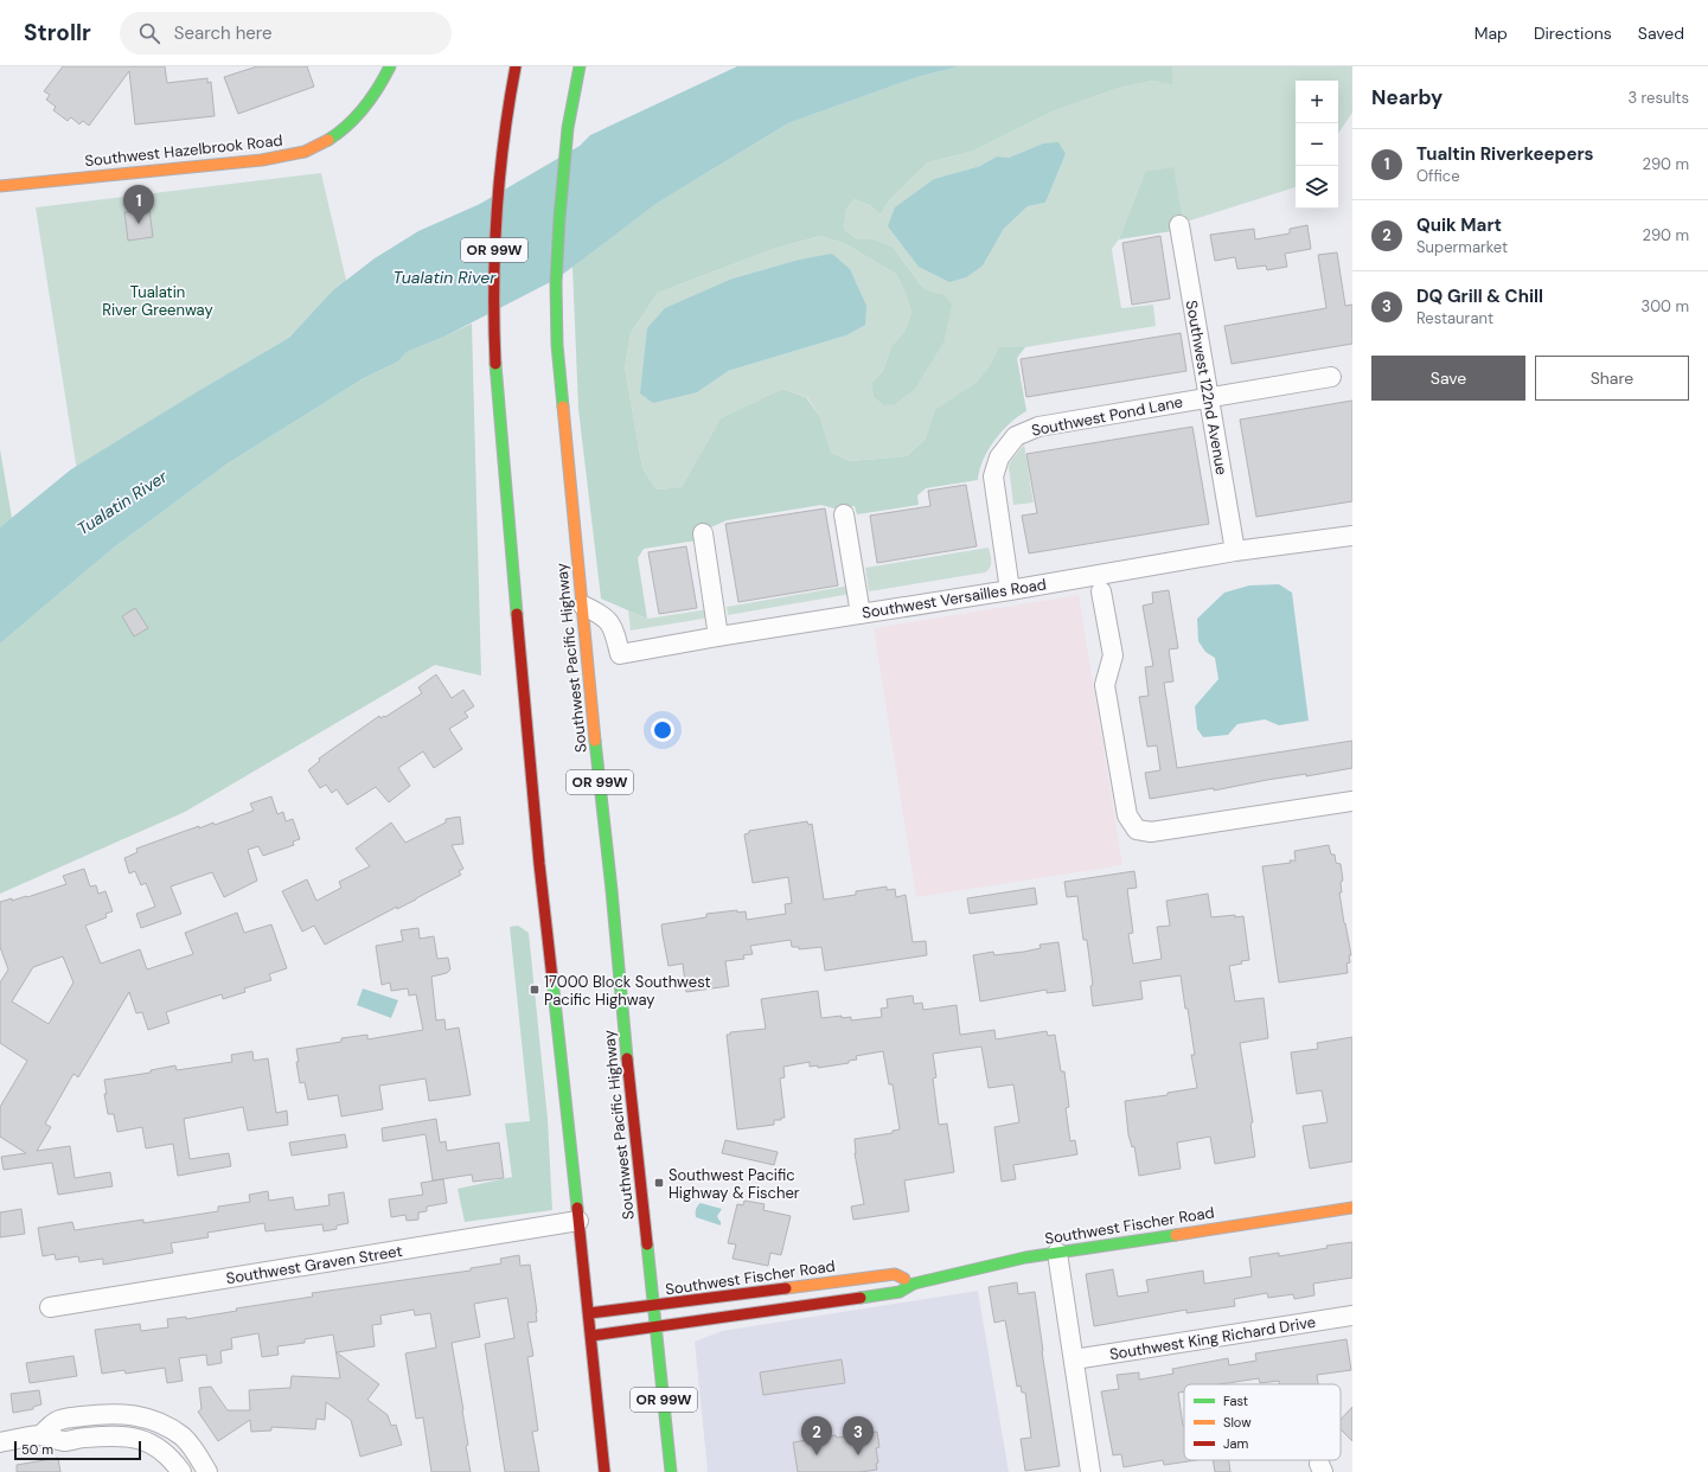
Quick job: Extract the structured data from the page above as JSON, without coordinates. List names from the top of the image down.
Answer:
{
  "streets": {
    "main road": [
      "Southwest Hazelbrook Road",
      "OR 99W",
      "Southwest Pacific Highway",
      "Southwest Fischer Road"
    ],
    "street": [
      "Southwest 122nd Avenue",
      "Southwest Pond Lane",
      "Southwest Versailles Road",
      "Southwest Graven Street",
      "Southwest King Richard Drive"
    ]
  },
  "crossings": [
    ["OR 99W", "Southwest Fischer Road"],
    ["OR 99W", "Southwest Graven Street"],
    ["Southwest 122nd Avenue", "Southwest Pond Lane"],
    ["Southwest 122nd Avenue", "Southwest Versailles Road"],
    ["Southwest Pond Lane", "Southwest Versailles Road"],
    ["Southwest Versailles Road", "Southwest Pacific Highway"],
    ["Southwest Pacific Highway", "Southwest Fischer Road"]
  ],
  "water": ["Tualatin River"],
  "parks": ["Tualatin River Greenway"],
  "places": {
    "transit": ["17000 Block Southwest Pacific Highway", "Southwest Pacific Highway & Fischer"]
  },
  "legend": ["Fast", "Slow", "Jam"],
  "scale_bar": "50 m",
  "page": {
    "header": "Strollr",
    "search": "Search here",
    "nav": ["Map", "Directions", "Saved"],
    "heading": ["Nearby", "3 results"],
    "map_buttons": ["+", "−"],
    "list": [
      {
        "mark": "1",
        "name": "Tualtin Riverkeepers",
        "note": "Office",
        "value": "290 m"
      },
      {
        "mark": "2",
        "name": "Quik Mart",
        "note": "Supermarket",
        "value": "290 m"
      },
      {
        "mark": "3",
        "name": "DQ Grill & Chill",
        "note": "Restaurant",
        "value": "300 m"
      }
    ],
    "pins": ["1", "2", "3"],
    "buttons": ["Save", "Share"],
    "scale": "50 m"
  }
}
